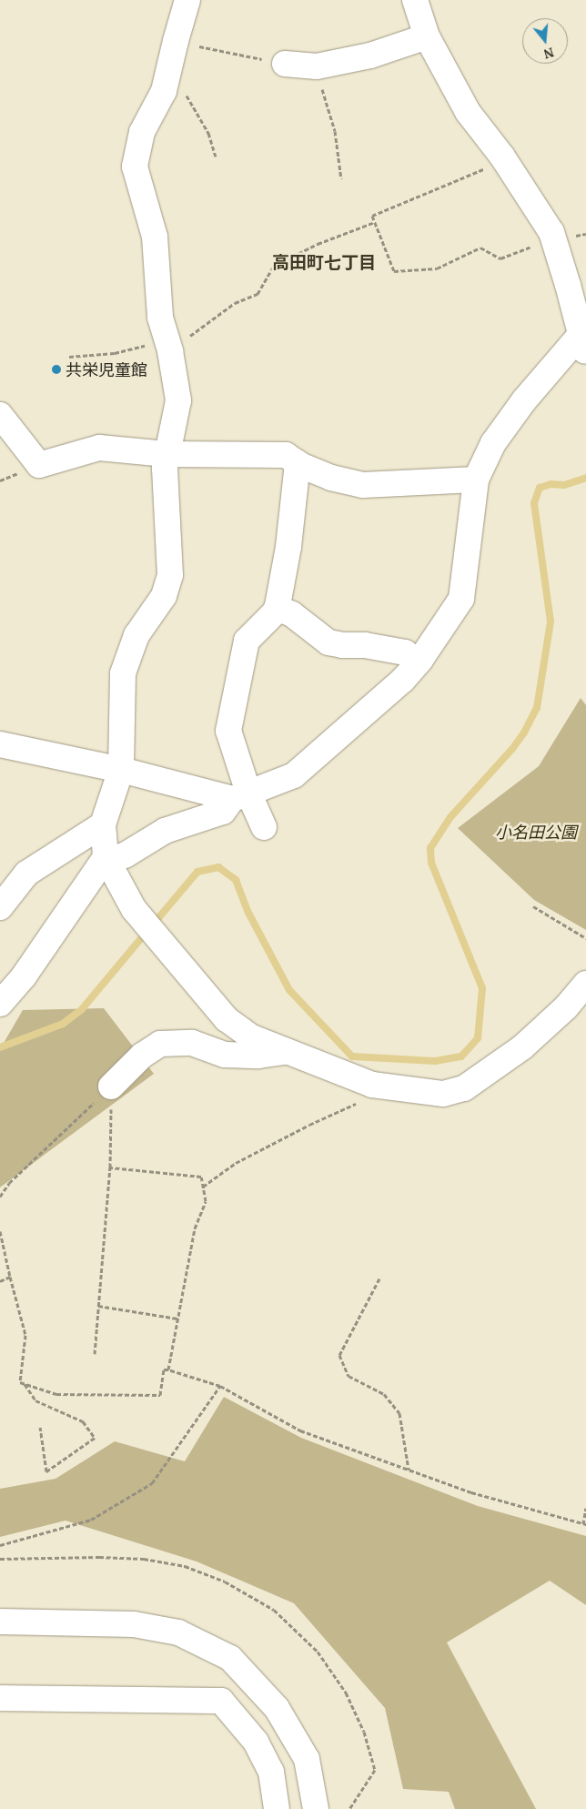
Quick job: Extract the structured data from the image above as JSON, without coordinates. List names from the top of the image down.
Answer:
{
  "districts": ["高田町七丁目"],
  "parks": ["小名田公園"],
  "places": ["共栄児童館"],
  "north": "bottom"
}
